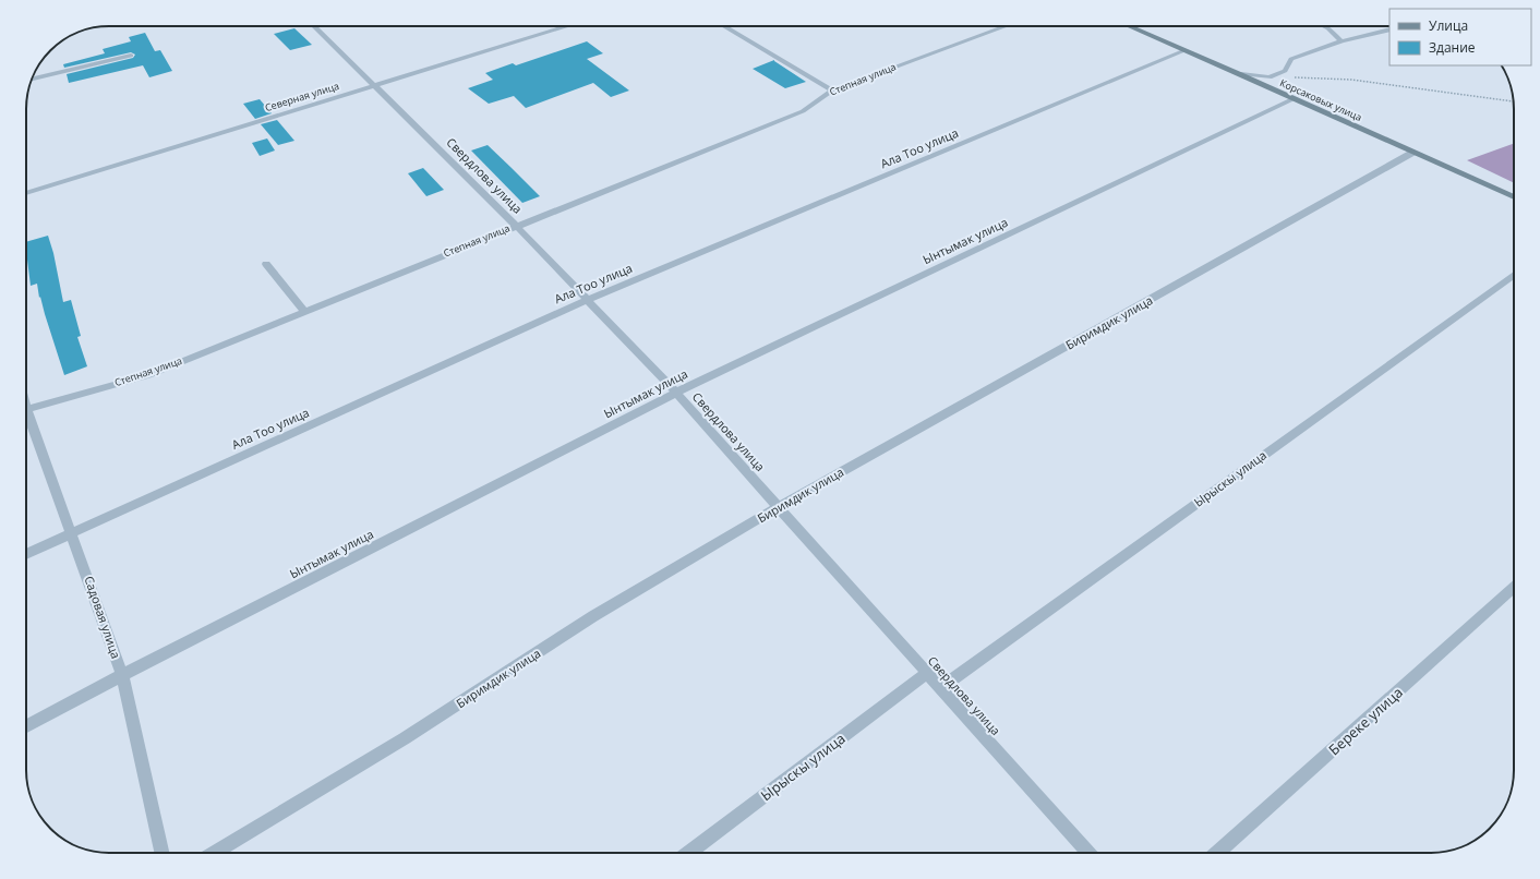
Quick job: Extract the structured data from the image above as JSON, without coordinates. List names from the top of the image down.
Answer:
{
  "streets": {
    "street": [
      "Степная улица",
      "Северная улица",
      "Корсаковых улица",
      "Ала Тоо улица",
      "Свердлова улица",
      "Ынтымак улица",
      "Биримдик улица",
      "Ырыскы улица",
      "Садовая улица",
      "Береке улица"
    ]
  },
  "crossings": [
    ["Степная улица", "Свердлова улица"],
    ["Северная улица", "Свердлова улица"],
    ["Корсаковых улица", "Ала Тоо улица"],
    ["Корсаковых улица", "Ынтымак улица"],
    ["Корсаковых улица", "Биримдик улица"],
    ["Ала Тоо улица", "Свердлова улица"],
    ["Ала Тоо улица", "Садовая улица"],
    ["Свердлова улица", "Ынтымак улица"],
    ["Свердлова улица", "Биримдик улица"],
    ["Свердлова улица", "Ырыскы улица"],
    ["Ынтымак улица", "Садовая улица"]
  ],
  "legend": ["Улица", "Здание"]
}
